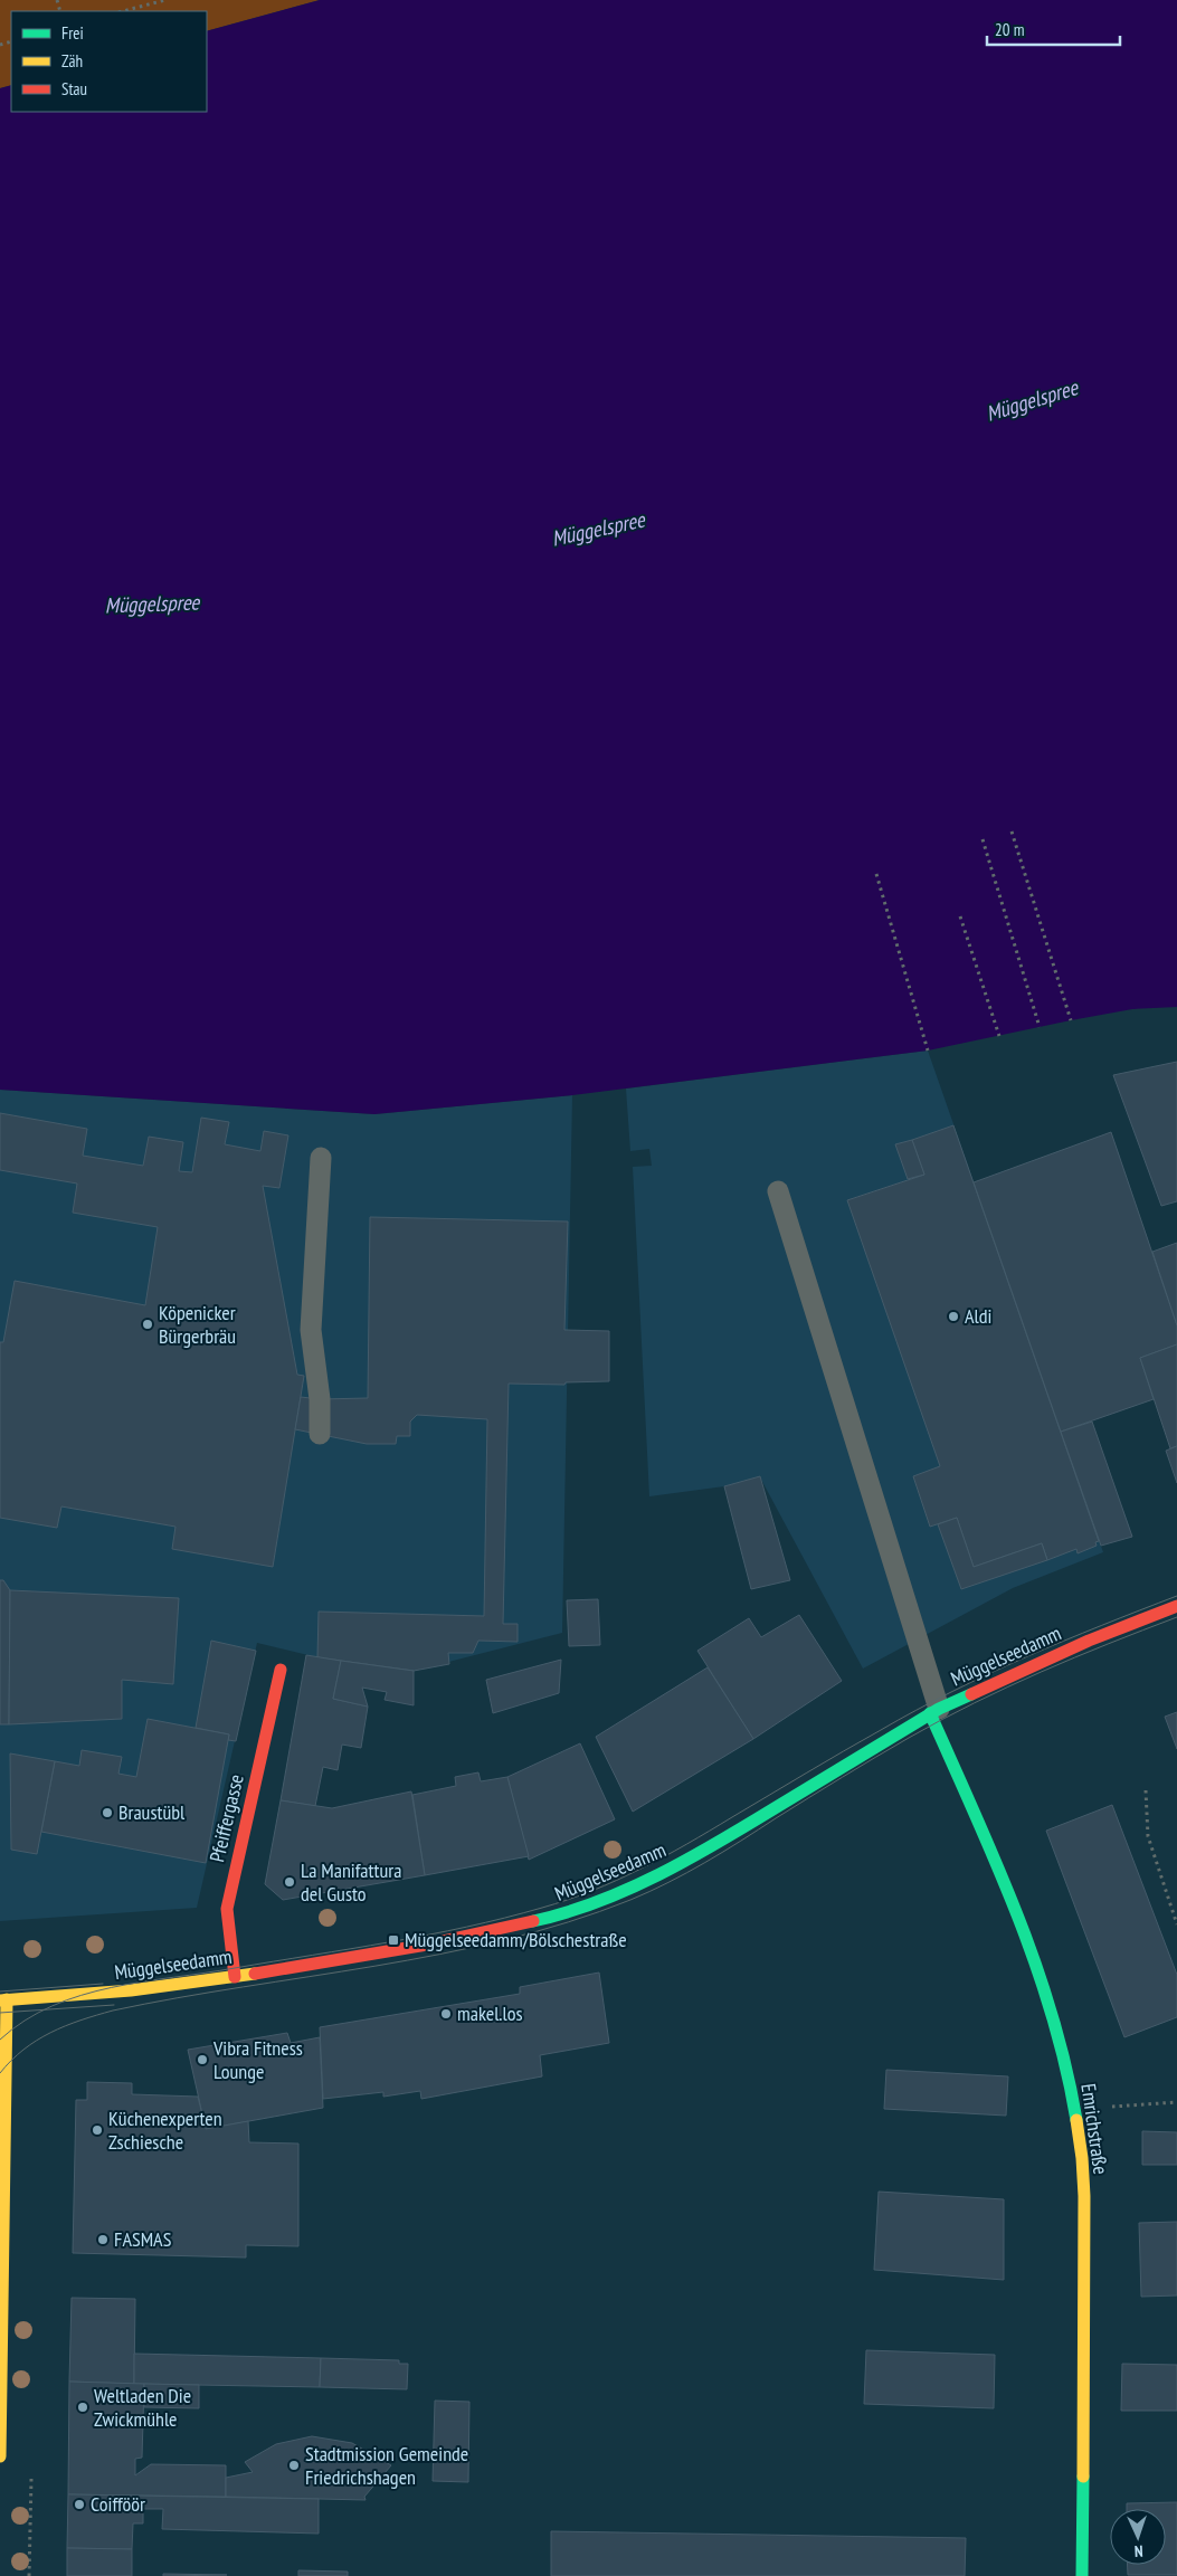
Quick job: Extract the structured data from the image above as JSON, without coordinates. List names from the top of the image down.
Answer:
{
  "streets": {
    "street": ["Müggelseedamm", "Pfeiffergasse", "Emrichstraße"]
  },
  "crossings": [
    ["Müggelseedamm", "Pfeiffergasse"],
    ["Müggelseedamm", "Emrichstraße"]
  ],
  "water": ["Müggelspree"],
  "places": {
    "other": [
      "Aldi",
      "Köpenicker Bürgerbräu",
      "Braustübl",
      "La Manifattura del Gusto",
      "makel.los",
      "Vibra Fitness Lounge",
      "Küchenexperten Zschiesche",
      "FASMAS",
      "Weltladen Die Zwickmühle",
      "Stadtmission Gemeinde Friedrichshagen",
      "Coifföör"
    ],
    "transit": ["Müggelseedamm/Bölschestraße"]
  },
  "legend": ["Frei", "Zäh", "Stau"],
  "scale_bar": "20 m",
  "north": "bottom"
}
